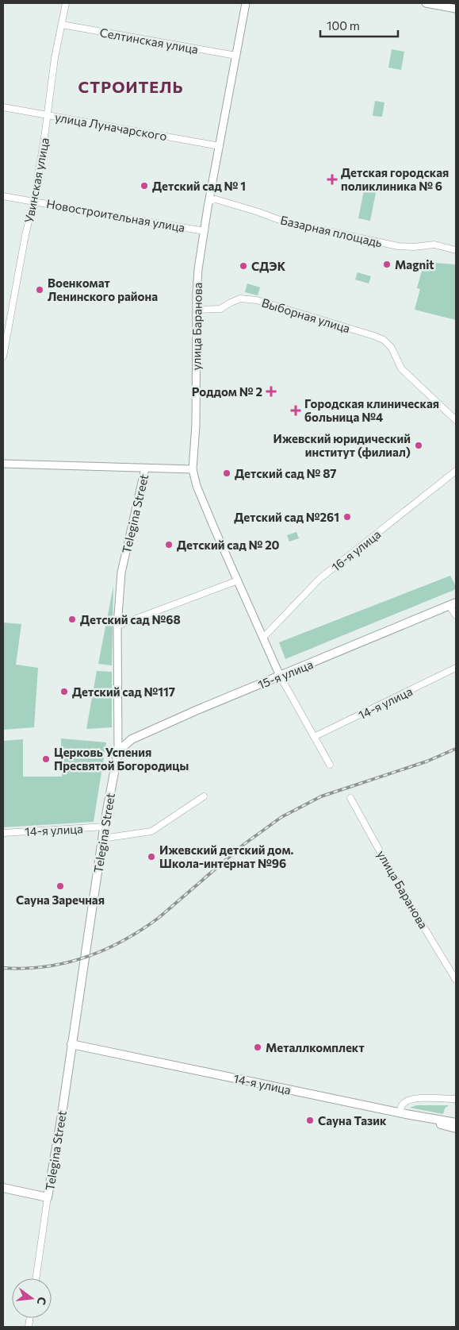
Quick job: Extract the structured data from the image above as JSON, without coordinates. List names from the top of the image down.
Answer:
{
  "streets": {
    "main road": ["Telegina Street", "15-я улица", "14-я улица"],
    "street": [
      "Селтинская улица",
      "улица Луначарского",
      "Увинская улица",
      "Новостроительная улица",
      "Базарная площадь",
      "Выборная улица",
      "улица Баранова",
      "16-я улица"
    ]
  },
  "crossings": [
    ["Селтинская улица", "Увинская улица"],
    ["Селтинская улица", "улица Баранова"],
    ["улица Луначарского", "Увинская улица"],
    ["улица Луначарского", "улица Баранова"],
    ["Увинская улица", "Новостроительная улица"],
    ["Новостроительная улица", "улица Баранова"],
    ["Базарная площадь", "улица Баранова"],
    ["Выборная улица", "улица Баранова"],
    ["улица Баранова", "16-я улица"],
    ["улица Баранова", "15-я улица"],
    ["улица Баранова", "14-я улица"],
    ["Telegina Street", "15-я улица"],
    ["Telegina Street", "14-я улица"]
  ],
  "districts": ["СТРОИТЕЛЬ"],
  "places": {
    "health": ["Детская городская поликлиника № 6", "Роддом № 2", "Городская клиническая больница №4"],
    "other": [
      "Детский сад № 1",
      "Magnit",
      "СДЭК",
      "Военкомат Ленинского района",
      "Ижевский юридический институт (филиал)",
      "Детский сад № 87",
      "Детский сад №261",
      "Детский сад № 20",
      "Детский сад №68",
      "Детский сад №117",
      "Церковь Успения Пресвятой Богородицы",
      "Ижевский детский дом. Школа-интернат №96",
      "Сауна Заречная",
      "Металлкомплект",
      "Сауна Тазик"
    ]
  },
  "scale_bar": "100 m",
  "north": "right"
}
